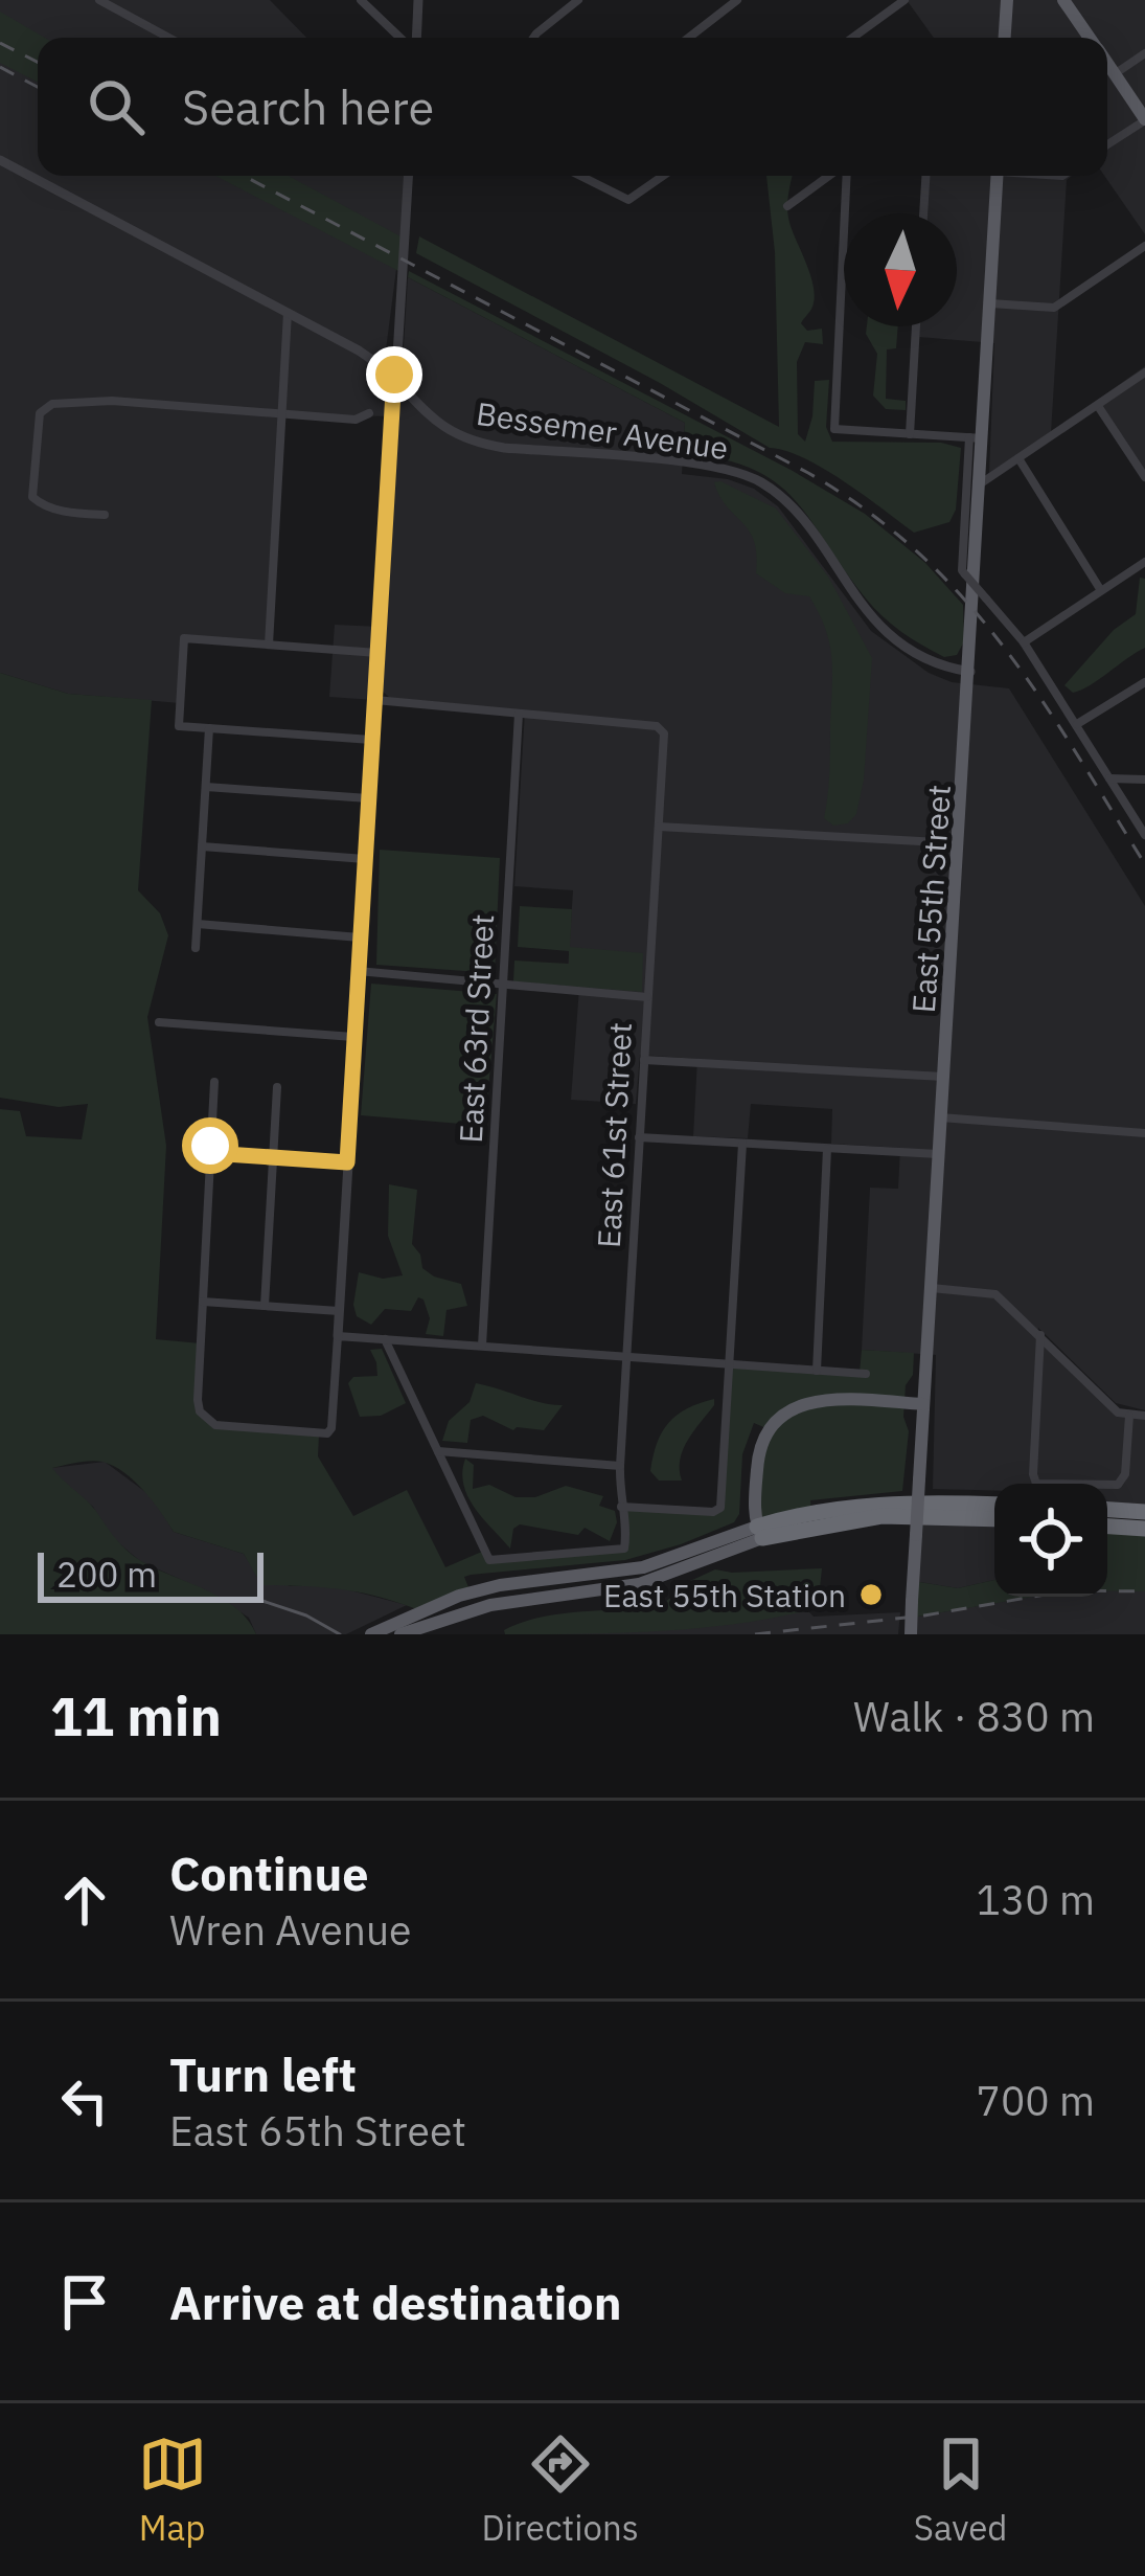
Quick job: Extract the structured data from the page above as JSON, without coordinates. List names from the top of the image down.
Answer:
{
  "streets": {
    "main road": ["East 55th Street"],
    "street": ["Bessemer Avenue", "East 63rd Street", "East 61st Street"]
  },
  "crossings": [
    ["Bessemer Avenue", "East 55th Street"],
    ["East 63rd Street", "East 61st Street"]
  ],
  "places": ["East 55th Station"],
  "scale_bar": "200 m",
  "north": "bottom",
  "page": {
    "search": "Search here",
    "scale": "200 m",
    "heading": ["11 min", "Walk · 830 m"],
    "list": [
      ["Continue", "Wren Avenue", "130 m"],
      ["Turn left", "East 65th Street", "700 m"],
      "Arrive at destination"
    ],
    "nav": ["Map", "Directions", "Saved"]
  }
}
